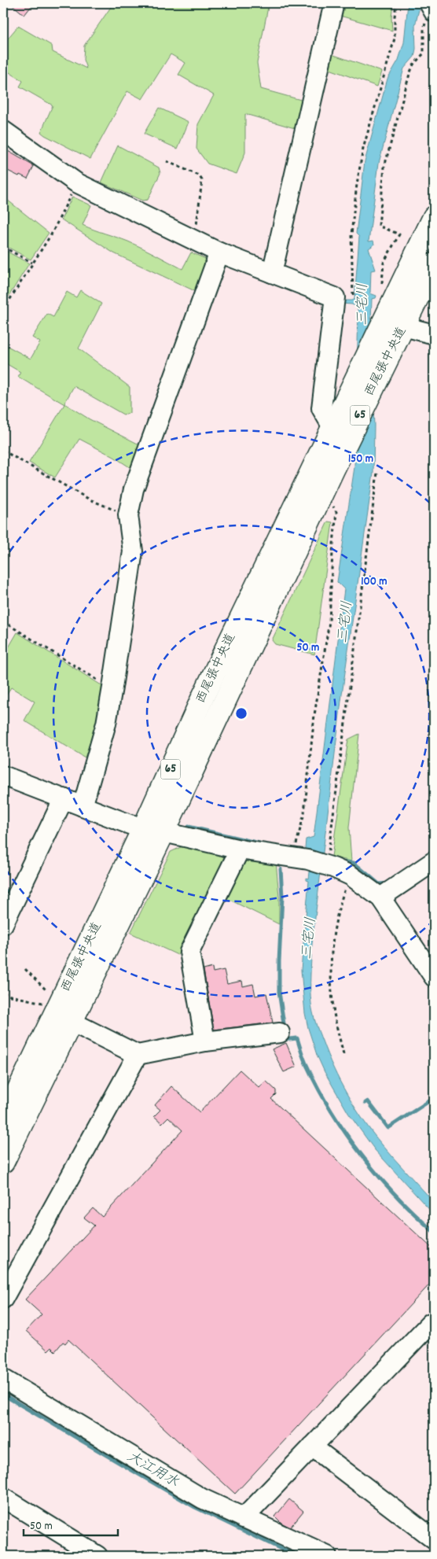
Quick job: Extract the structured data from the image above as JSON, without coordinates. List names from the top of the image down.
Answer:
{
  "streets": {
    "main road": ["西尾張中央道", "65"]
  },
  "water": ["三宅川", "大江用水"],
  "scale_bar": "50 m",
  "rings": ["150 m", "100 m", "50 m"]
}
